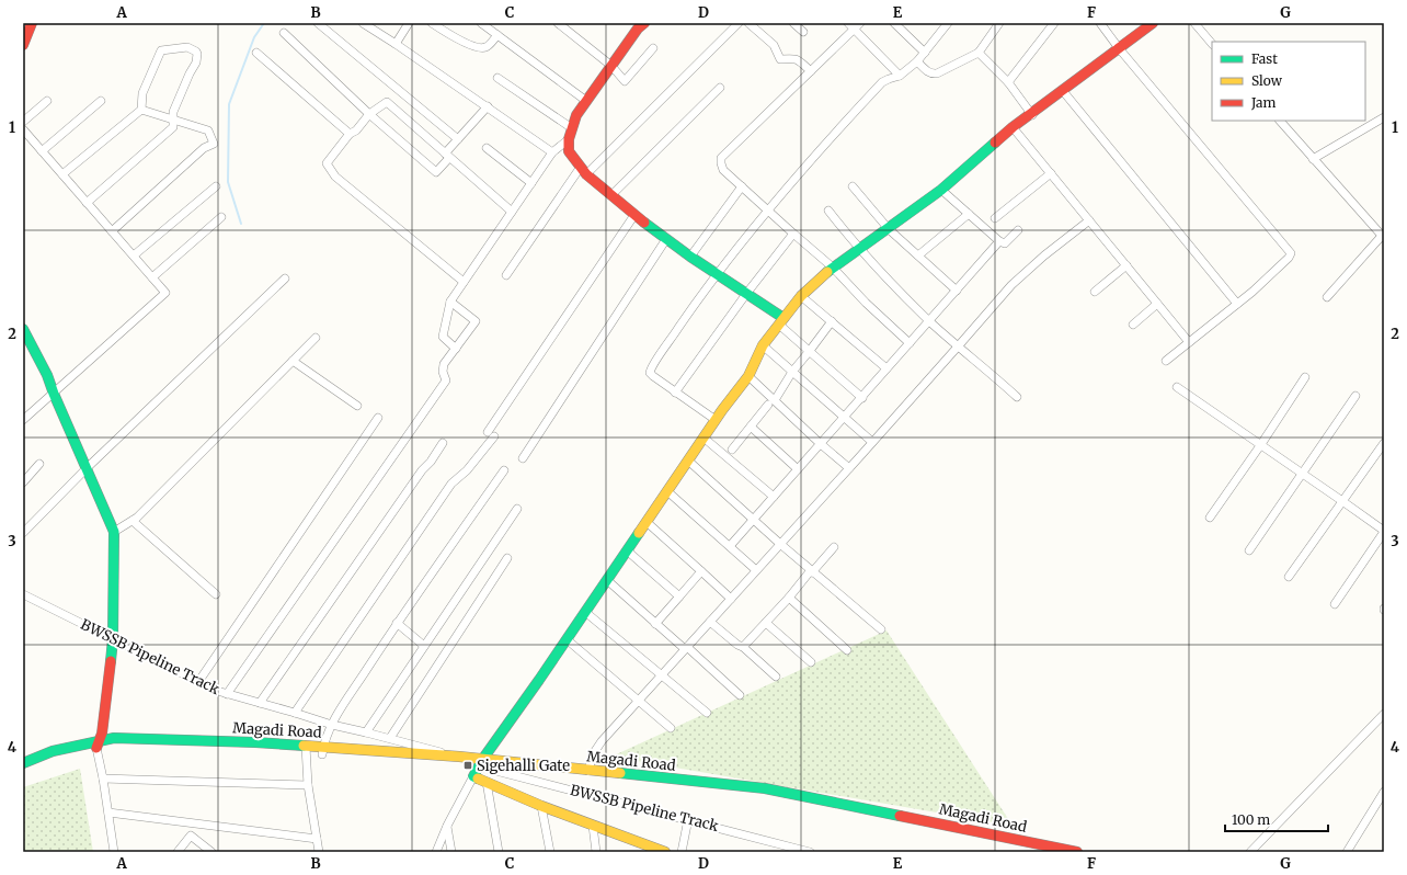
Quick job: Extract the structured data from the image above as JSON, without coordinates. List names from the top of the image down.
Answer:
{
  "streets": {
    "street": ["BWSSB Pipeline Track", "Magadi Road"]
  },
  "crossings": [
    ["BWSSB Pipeline Track", "Magadi Road"]
  ],
  "places": {
    "transit": ["Sigehalli Gate"]
  },
  "legend": ["Fast", "Slow", "Jam"],
  "scale_bar": "100 m",
  "grid": {
    "columns": [
      "A",
      "B",
      "C",
      "D",
      "E",
      "F",
      "G"
    ],
    "rows": [
      "1",
      "2",
      "3",
      "4"
    ]
  }
}
